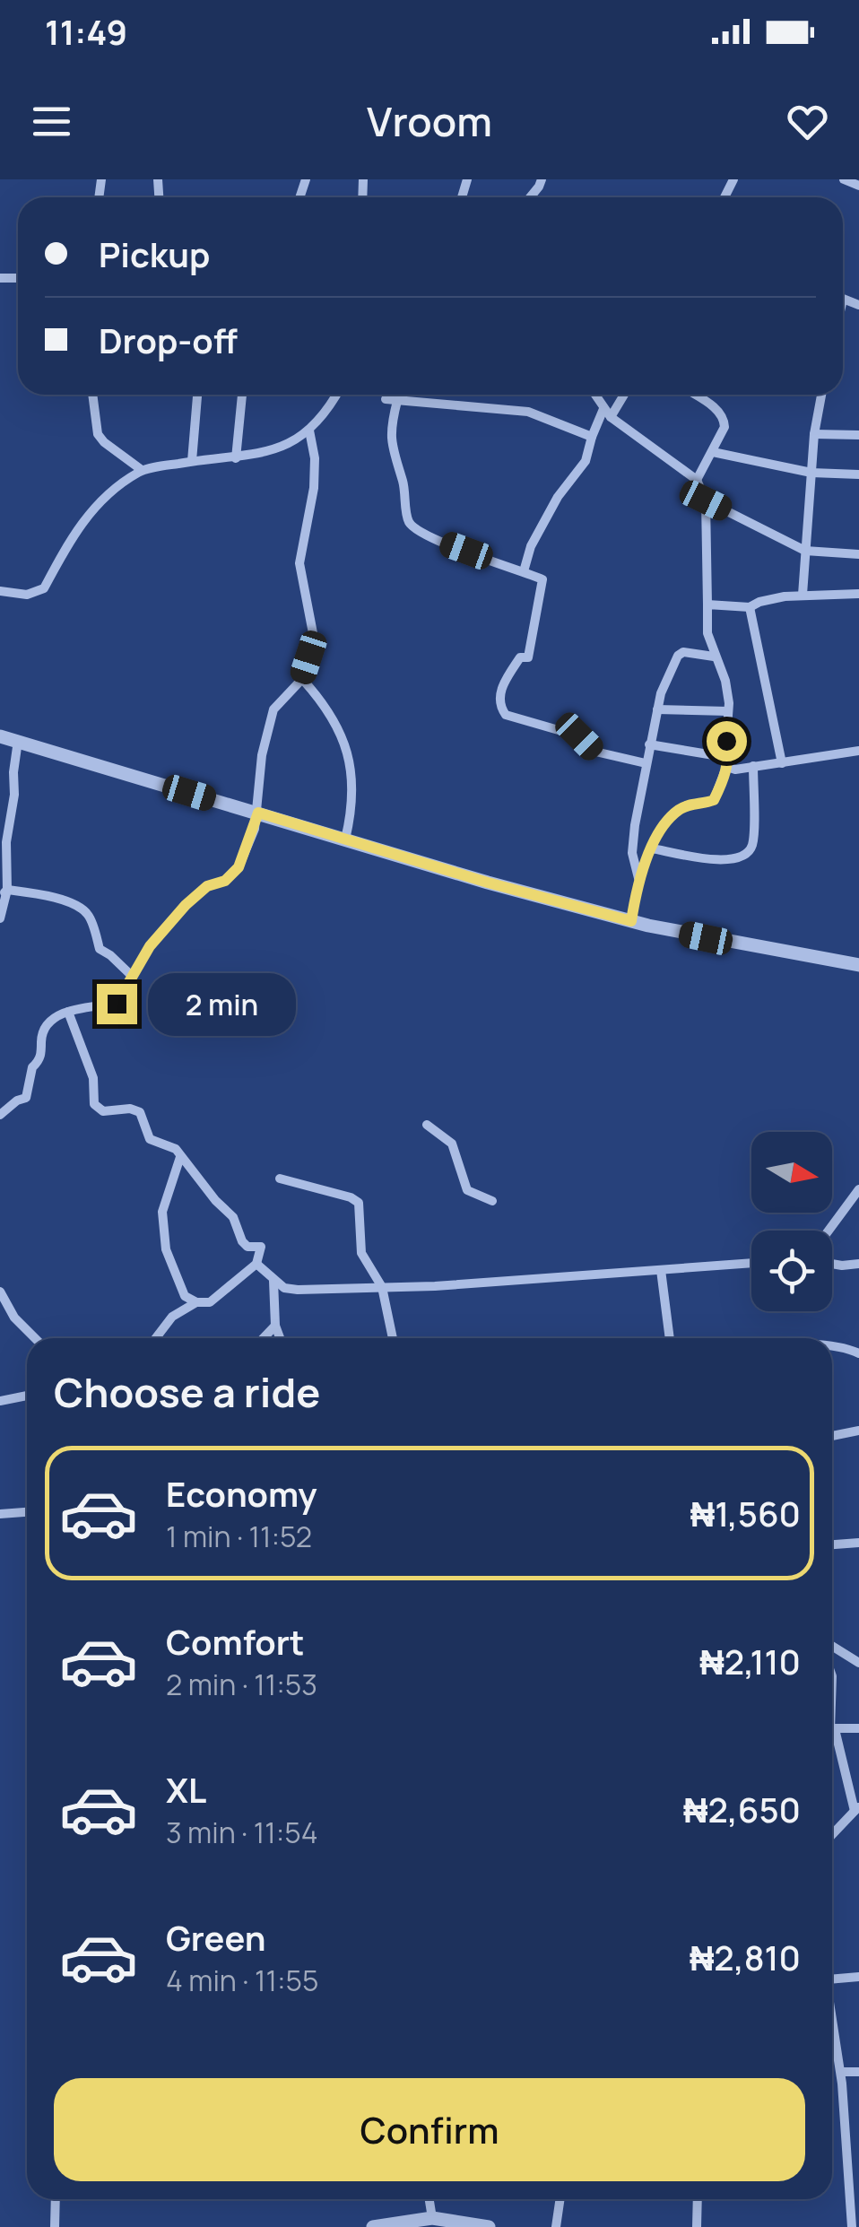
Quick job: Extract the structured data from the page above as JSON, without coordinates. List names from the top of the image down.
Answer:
{
  "north": "right",
  "page": {
    "status": "11:49",
    "header": "Vroom",
    "banner": ["Pickup", "Drop-off"],
    "bubble": "2 min",
    "heading": "Choose a ride",
    "list": [
      {
        "name": "Economy",
        "note": "1 min · 11:52",
        "value": "₦1,560"
      },
      {
        "name": "Comfort",
        "note": "2 min · 11:53",
        "value": "₦2,110"
      },
      {
        "name": "XL",
        "note": "3 min · 11:54",
        "value": "₦2,650"
      },
      {
        "name": "Green",
        "note": "4 min · 11:55",
        "value": "₦2,810"
      }
    ],
    "buttons": "Confirm"
  }
}
